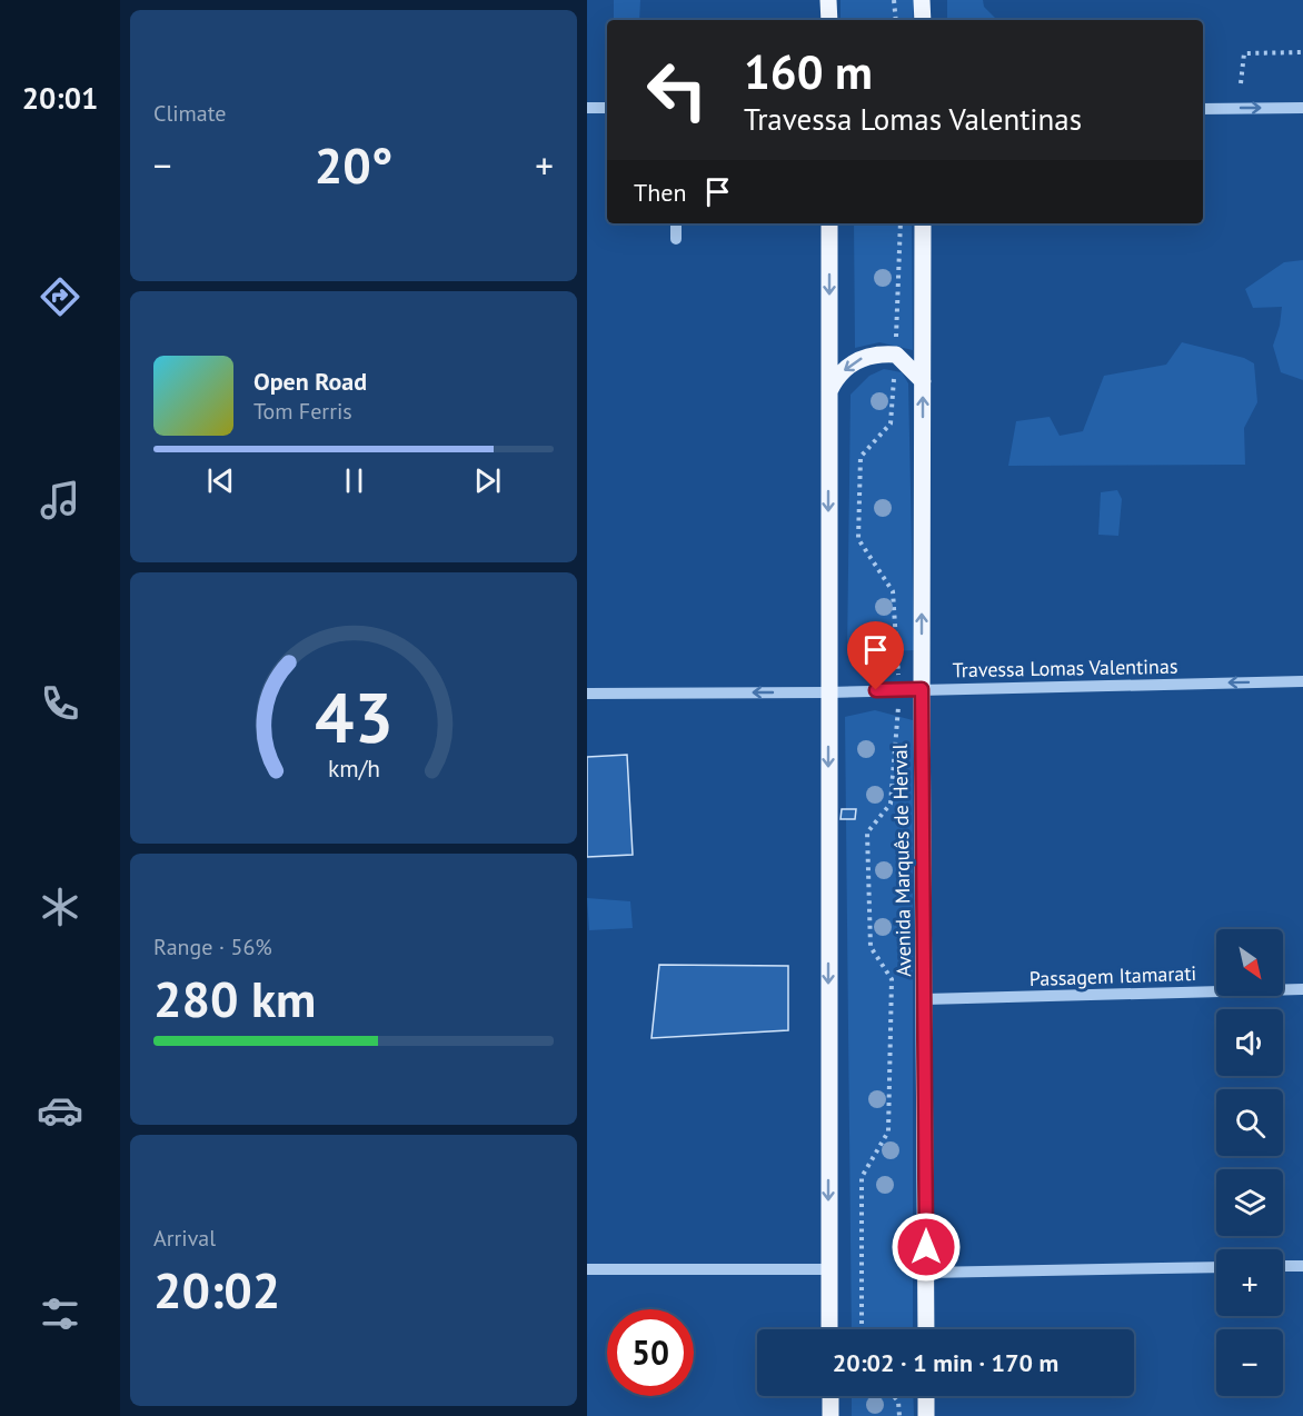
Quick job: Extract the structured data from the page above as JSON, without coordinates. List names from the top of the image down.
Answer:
{
  "streets": {
    "main road": ["Avenida Marquês de Herval"],
    "street": ["Travessa Lomas Valentinas", "Passagem Itamarati"]
  },
  "crossings": [
    ["Travessa Lomas Valentinas", "Avenida Marquês de Herval"],
    ["Avenida Marquês de Herval", "Passagem Itamarati"]
  ],
  "one_way": ["Travessa Lomas Valentinas"],
  "north": "bottom right",
  "page": {
    "tabs": "20:01",
    "tile": [
      "Climate",
      ["Range · 56%", "280 km"],
      ["Arrival", "20:02"]
    ],
    "turn": ["160 m", "Travessa Lomas Valentinas"],
    "heat": ["−", "20°", "+"],
    "then": "Then",
    "song": ["Open Road", "Tom Ferris"],
    "map_buttons": ["+", "−"],
    "limit": "50",
    "trip": "20:02 · 1 min · 170 m",
    "gauge": ["43", "km/h"]
  }
}
